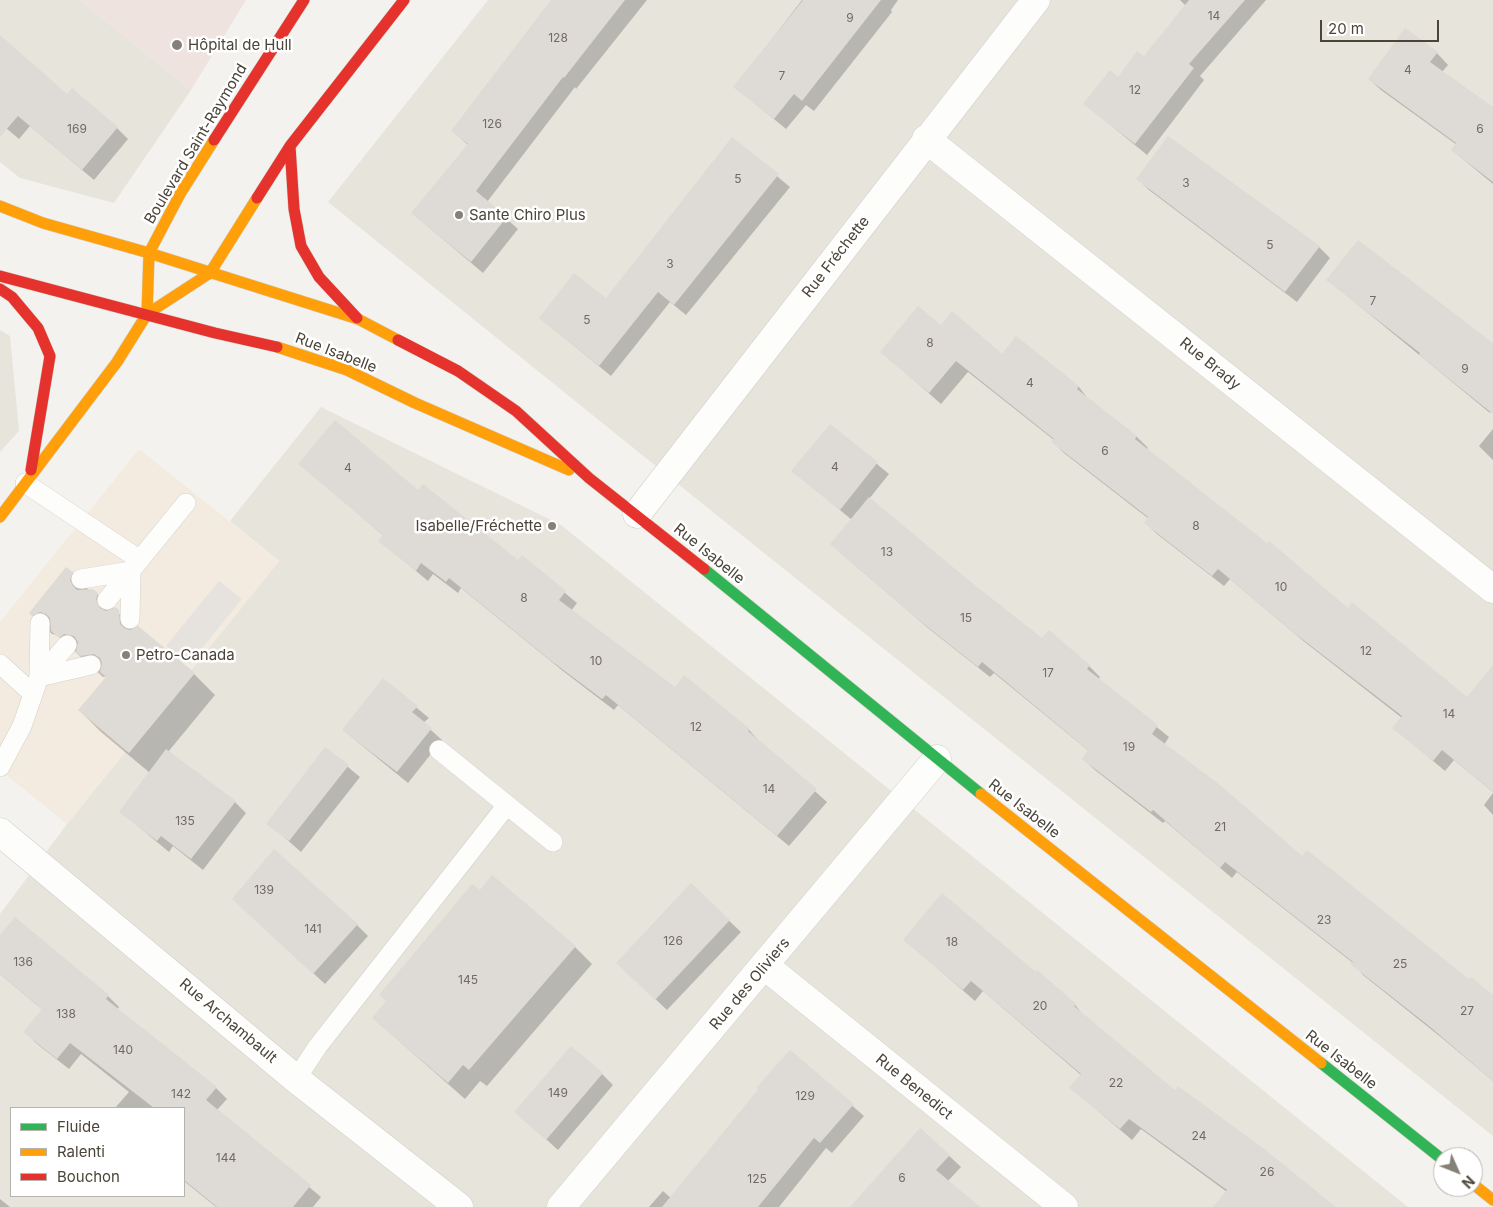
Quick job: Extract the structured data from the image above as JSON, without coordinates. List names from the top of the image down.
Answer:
{
  "streets": {
    "street": [
      "Boulevard Saint-Raymond",
      "Rue Fréchette",
      "Rue Isabelle",
      "Rue Brady",
      "Rue des Oliviers",
      "Rue Archambault",
      "Rue Benedict"
    ]
  },
  "crossings": [
    ["Boulevard Saint-Raymond", "Rue Isabelle"],
    ["Rue Fréchette", "Rue Isabelle"],
    ["Rue Fréchette", "Rue Brady"],
    ["Rue Isabelle", "Rue des Oliviers"],
    ["Rue des Oliviers", "Rue Benedict"]
  ],
  "places": [
    "Hôpital de Hull",
    "Sante Chiro Plus",
    "Isabelle/Fréchette",
    "Petro-Canada"
  ],
  "house_numbers": [
    "14",
    "9",
    "128",
    "4",
    "7",
    "12",
    "126",
    "169",
    "6",
    "5",
    "3",
    "5",
    "3",
    "7",
    "5",
    "8",
    "9",
    "4",
    "6",
    "4",
    "4",
    "8",
    "13",
    "10",
    "8",
    "15",
    "12",
    "10",
    "17",
    "14",
    "12",
    "19",
    "14",
    "135",
    "21",
    "139",
    "23",
    "141",
    "126",
    "18",
    "136",
    "25",
    "145",
    "20",
    "27",
    "138",
    "140",
    "22",
    "149",
    "142",
    "129",
    "24",
    "144",
    "26",
    "6",
    "125"
  ],
  "legend": ["Fluide", "Ralenti", "Bouchon"],
  "scale_bar": "20 m",
  "north": "bottom right"
}
